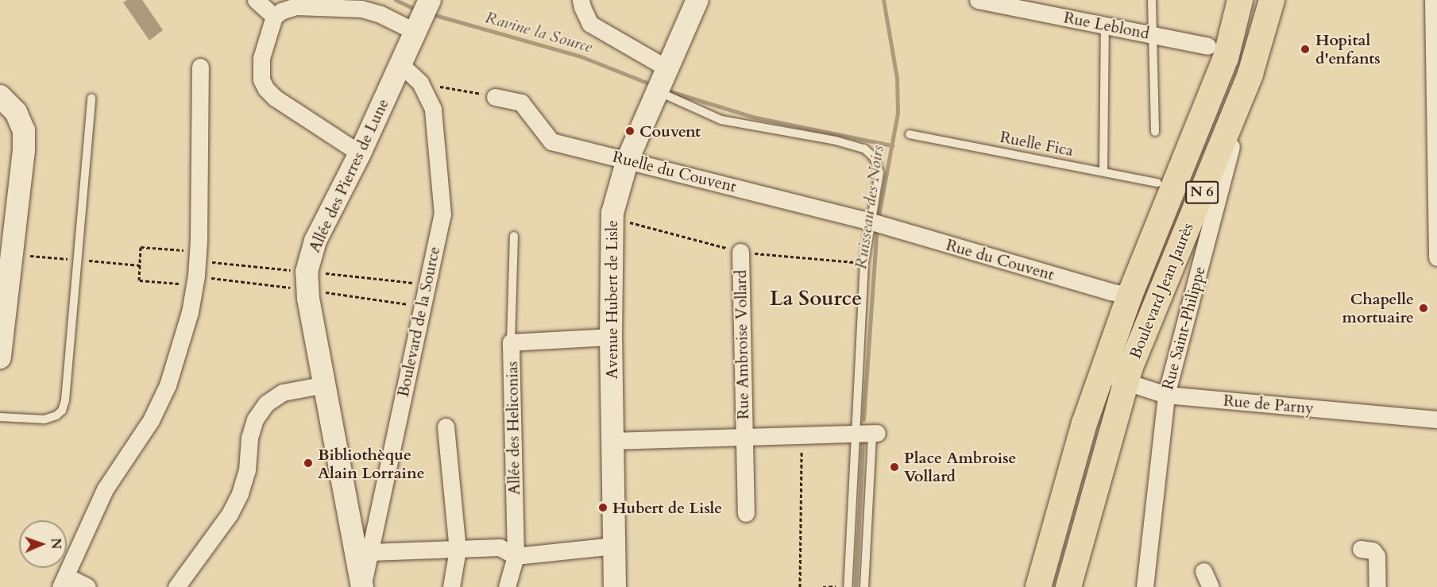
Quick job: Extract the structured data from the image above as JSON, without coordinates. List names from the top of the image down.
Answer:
{
  "streets": {
    "main road": ["N 6", "Boulevard Jean Jaurès"],
    "street": [
      "Rue Leblond",
      "Ruelle du Couvent",
      "Allée des Pierres de Lune",
      "Rue du Couvent",
      "Avenue Hubert de Lisle",
      "Boulevard de la Source",
      "Rue Saint-Philippe",
      "Rue Ambroise Vollard",
      "Rue de Parny",
      "Allée des Heliconias"
    ],
    "lane": ["Ruelle Fica"]
  },
  "crossings": [
    ["Ruelle du Couvent", "Rue du Couvent"],
    ["Ruelle du Couvent", "Avenue Hubert de Lisle"],
    ["Allée des Pierres de Lune", "Boulevard de la Source"],
    ["Rue du Couvent", "Boulevard Jean Jaurès"],
    ["Boulevard Jean Jaurès", "Rue Saint-Philippe"],
    ["Boulevard Jean Jaurès", "Rue de Parny"],
    ["Avenue Hubert de Lisle", "Rue Ambroise Vollard"],
    ["Avenue Hubert de Lisle", "Allée des Heliconias"],
    ["Rue Saint-Philippe", "Rue de Parny"]
  ],
  "districts": ["La Source"],
  "water": ["Ravine la Source", "Ruisseau des Noirs"],
  "places": [
    "Hopital d'enfants",
    "Couvent",
    "Chapelle mortuaire",
    "Bibliothèque Alain Lorraine",
    "Place Ambroise Vollard",
    "Hubert de Lisle"
  ],
  "north": "right"
}
